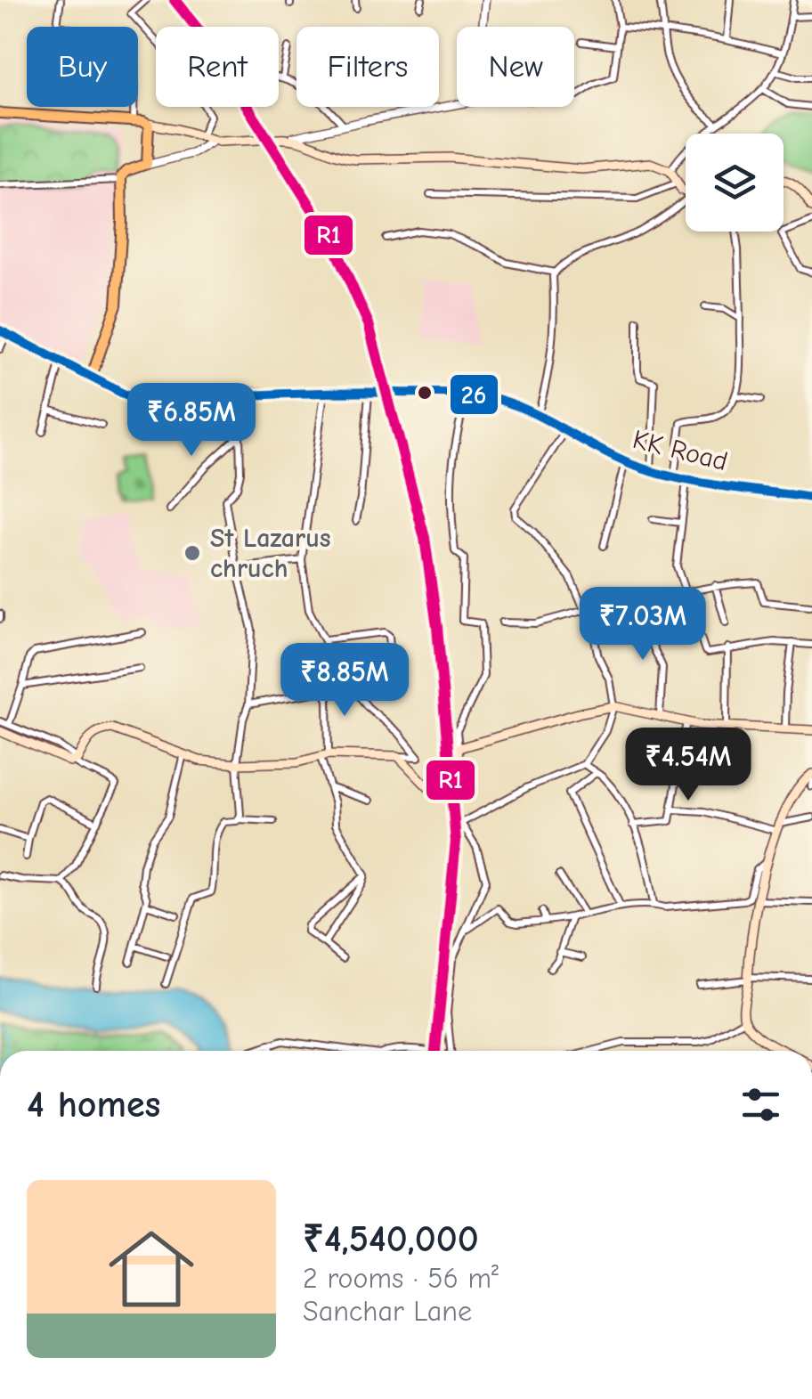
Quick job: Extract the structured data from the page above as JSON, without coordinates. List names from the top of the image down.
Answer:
{
  "streets": {
    "highway": ["KK Road"]
  },
  "places": ["St Lazarus chruch"],
  "lines": ["transit line R1", "transit line 26"],
  "page": {
    "chip": [
      "Buy",
      "Rent",
      "Filters",
      "New"
    ],
    "price": [
      "₹6.85M",
      "₹7.03M",
      "₹8.85M",
      "₹4.54M"
    ],
    "heading": "4 homes",
    "list": [
      {
        "name": "₹4,540,000",
        "note": "2 rooms · 56 m² · Sanchar Lane"
      }
    ]
  }
}
